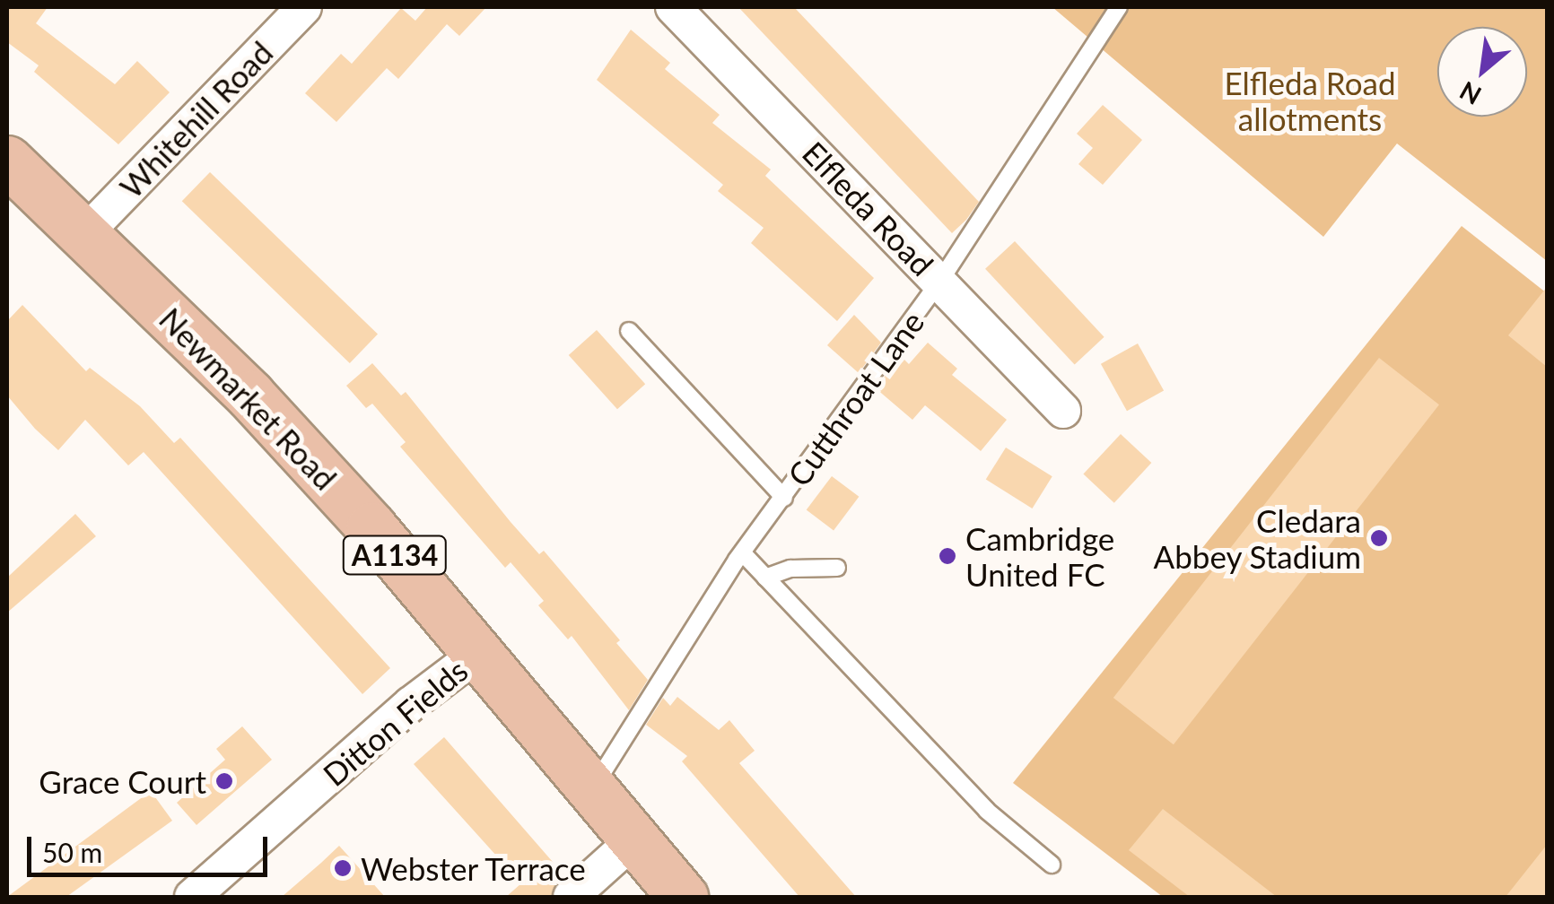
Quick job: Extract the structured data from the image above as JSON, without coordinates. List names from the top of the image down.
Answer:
{
  "streets": {
    "main road": ["Newmarket Road", "A1134"],
    "street": ["Whitehill Road", "Elfleda Road", "Ditton Fields"],
    "lane": ["Cutthroat Lane"]
  },
  "crossings": [
    ["Whitehill Road", "Newmarket Road"],
    ["Elfleda Road", "Cutthroat Lane"],
    ["Newmarket Road", "Cutthroat Lane"],
    ["Newmarket Road", "Ditton Fields"]
  ],
  "parks": ["Elfleda Road allotments"],
  "places": [
    "Cledara Abbey Stadium",
    "Cambridge United FC",
    "Grace Court",
    "Webster Terrace"
  ],
  "scale_bar": "50 m",
  "north": "bottom left"
}
